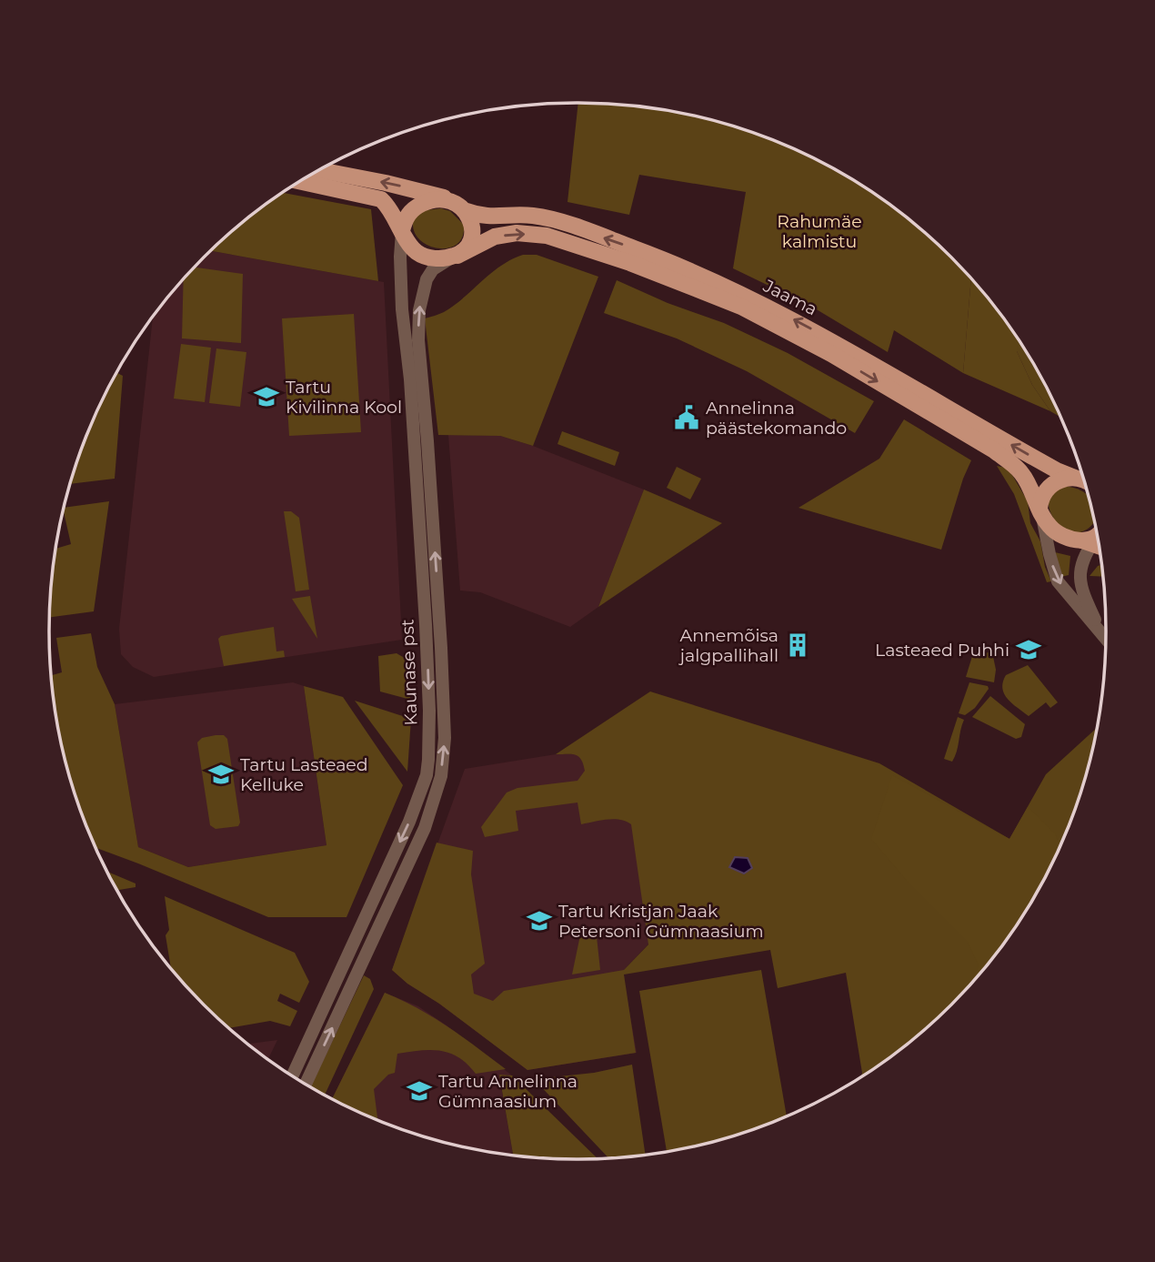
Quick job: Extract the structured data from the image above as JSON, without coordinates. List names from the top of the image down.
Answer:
{
  "streets": {
    "main road": ["Jaama"],
    "street": ["Kaunase pst"]
  },
  "crossings": [
    ["Jaama", "Kaunase pst"]
  ],
  "parks": ["Rahumäe kalmistu"],
  "places": {
    "school or university": [
      "Tartu Kivilinna Kool",
      "Lasteaed Puhhi",
      "Tartu Lasteaed Kelluke",
      "Tartu Kristjan Jaak Petersoni Gümnaasium",
      "Tartu Annelinna Gümnaasium"
    ],
    "public building": ["Annelinna päästekomando"],
    "building": ["Annemõisa jalgpallihall"]
  }
}
